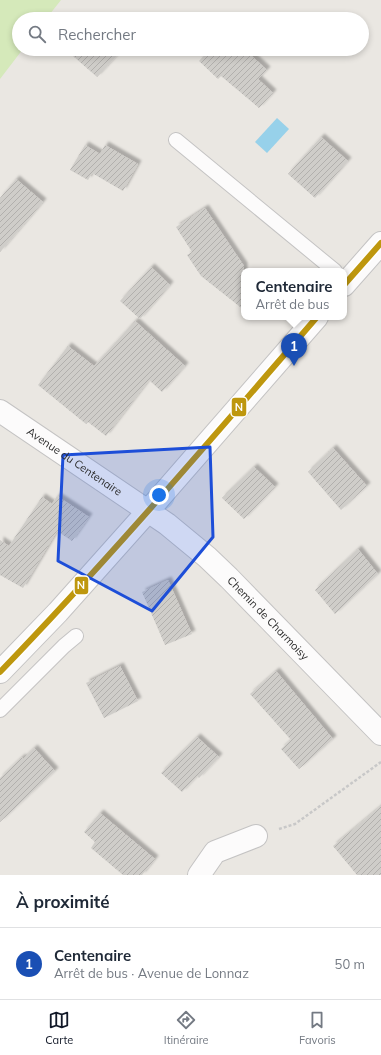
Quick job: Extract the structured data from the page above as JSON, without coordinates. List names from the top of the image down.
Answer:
{
  "streets": {
    "street": ["Avenue du Centenaire", "Chemin de Charmoisy"]
  },
  "crossings": [
    ["Avenue du Centenaire", "Chemin de Charmoisy"]
  ],
  "lines": ["transit line N"],
  "page": {
    "search": "Rechercher",
    "popup": ["Centenaire", "Arrêt de bus"],
    "pins": "1",
    "heading": "À proximité",
    "list": [
      {
        "mark": "1",
        "name": "Centenaire",
        "note": "Arrêt de bus · Avenue de Lonnaz",
        "value": "50 m"
      }
    ],
    "nav": ["Carte", "Itinéraire", "Favoris"]
  }
}
